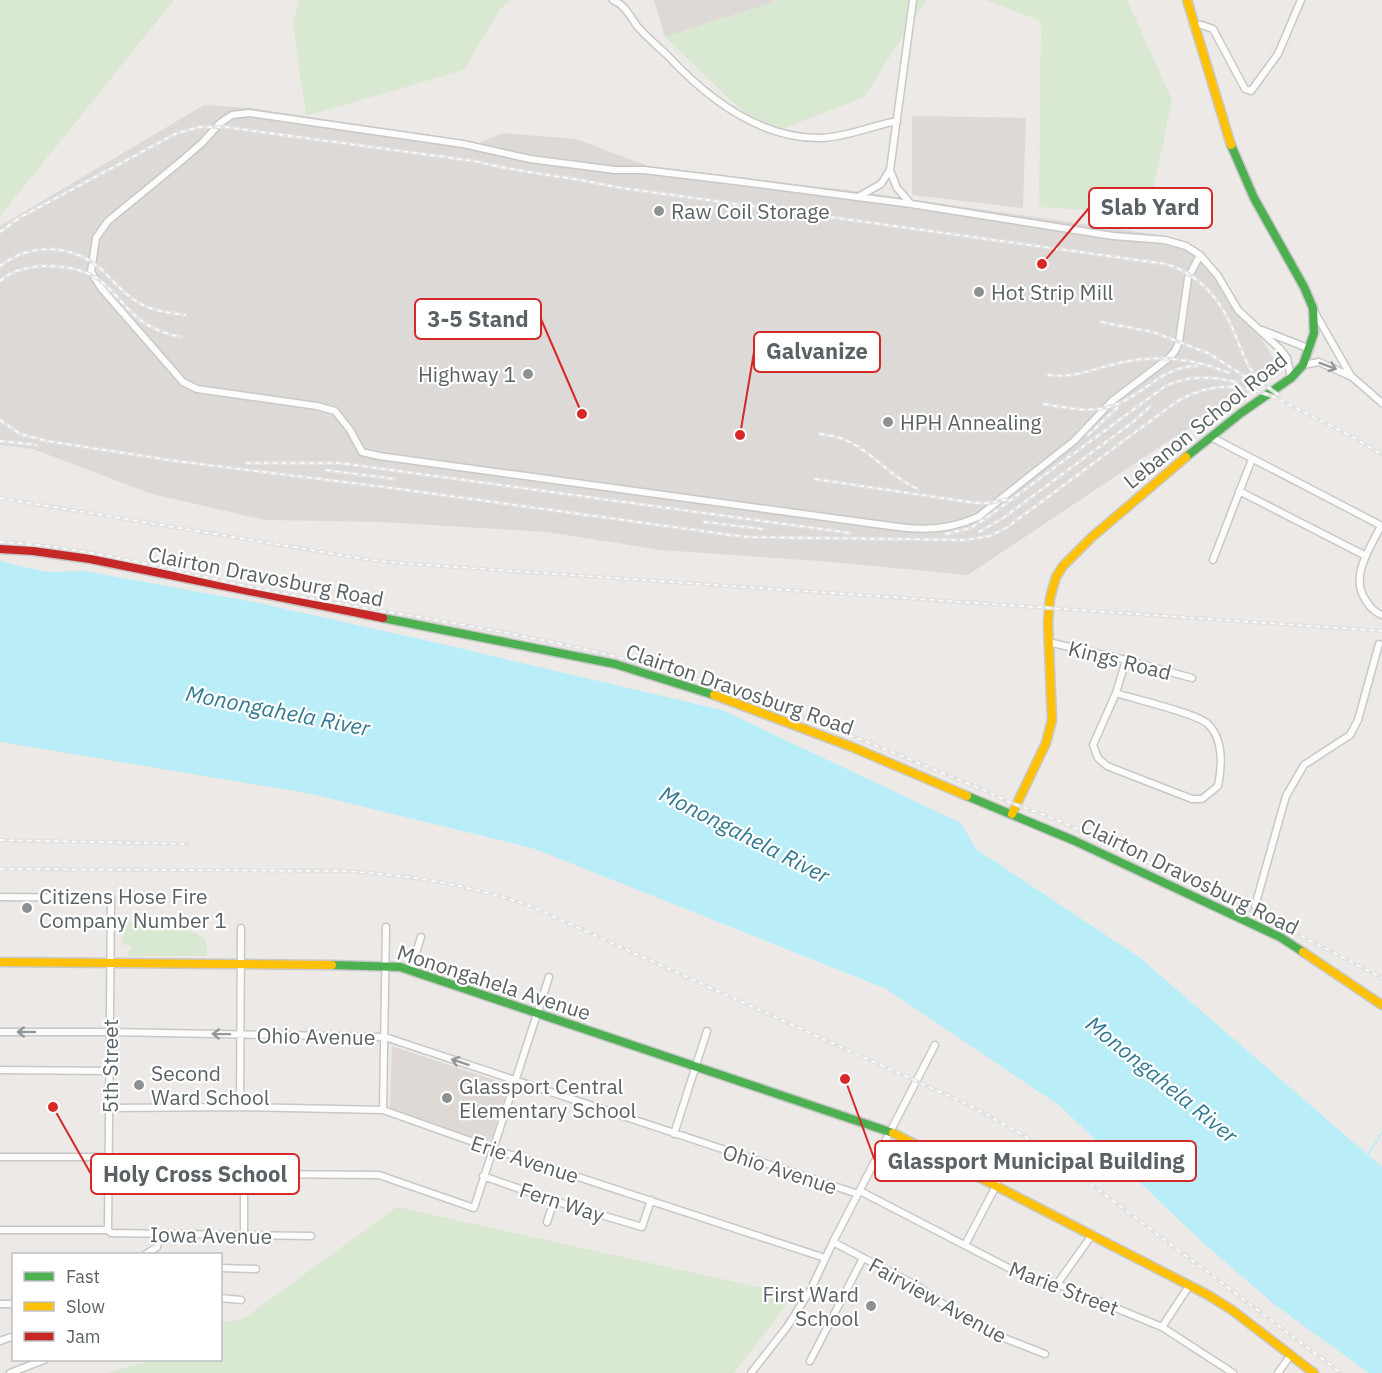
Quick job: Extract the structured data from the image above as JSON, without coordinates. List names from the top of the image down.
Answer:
{
  "streets": {
    "main road": ["Lebanon School Road", "Clairton Dravosburg Road", "Monongahela Avenue"],
    "street": [
      "Kings Road",
      "Ohio Avenue",
      "5th Street",
      "Erie Avenue",
      "Fern Way",
      "Iowa Avenue",
      "Marie Street",
      "Fairview Avenue"
    ]
  },
  "crossings": [
    ["Lebanon School Road", "Clairton Dravosburg Road"],
    ["Lebanon School Road", "Kings Road"],
    ["Monongahela Avenue", "5th Street"],
    ["Ohio Avenue", "5th Street"],
    ["Ohio Avenue", "Marie Street"],
    ["5th Street", "Erie Avenue"],
    ["5th Street", "Iowa Avenue"],
    ["Erie Avenue", "Fern Way"]
  ],
  "one_way": ["Ohio Avenue"],
  "water": ["Monongahela River"],
  "places": [
    "Raw Coil Storage",
    "Slab Yard",
    "Hot Strip Mill",
    "Highway 1",
    "3-5 Stand",
    "HPH Annealing",
    "Galvanize",
    "Citizens Hose Fire Company Number 1",
    "Glassport Municipal Building",
    "Second Ward School",
    "Glassport Central Elementary School",
    "Holy Cross School",
    "First Ward School"
  ],
  "legend": ["Fast", "Slow", "Jam"]
}
